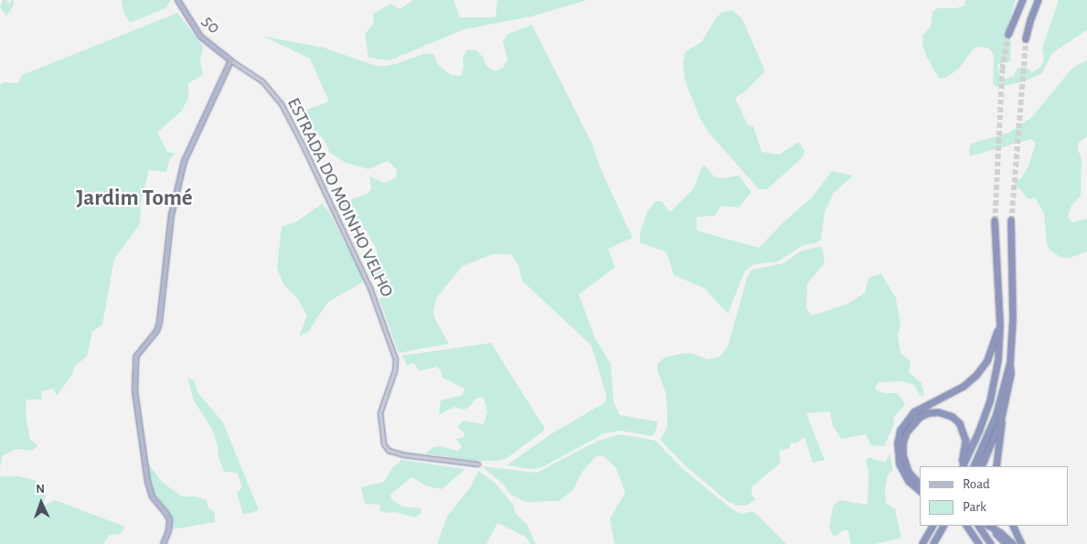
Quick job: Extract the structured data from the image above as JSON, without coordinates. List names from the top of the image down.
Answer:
{
  "streets": {
    "main road": ["50"],
    "street": ["ESTRADA DO MOINHO VELHO"]
  },
  "crossings": [
    ["50", "ESTRADA DO MOINHO VELHO"]
  ],
  "districts": ["Jardim Tomé"],
  "legend": ["Road", "Park"],
  "north": "top"
}
